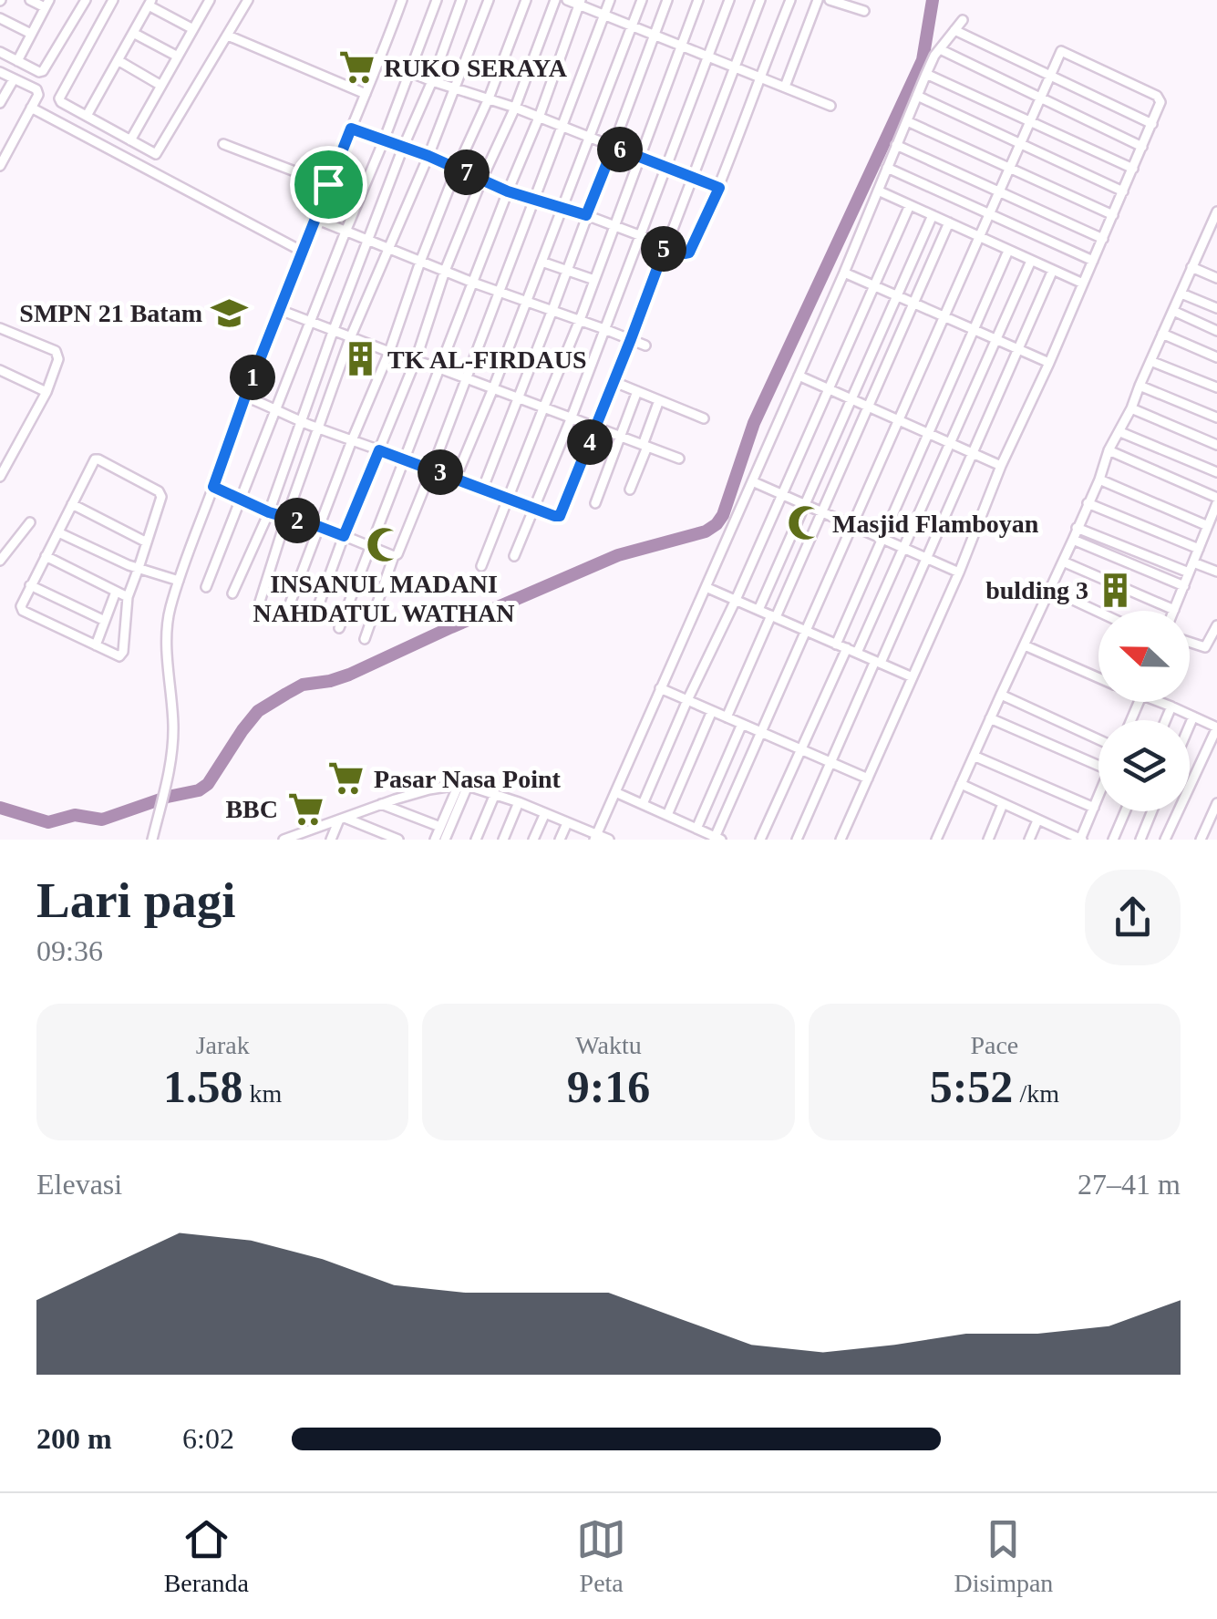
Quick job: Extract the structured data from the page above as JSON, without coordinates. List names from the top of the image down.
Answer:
{
  "places": {
    "supermarket": ["RUKO SERAYA", "Pasar Nasa Point", "BBC"],
    "school or university": ["SMPN 21 Batam"],
    "building": ["TK AL-FIRDAUS", "bulding 3"],
    "mosque": ["Masjid Flamboyan", "INSANUL MADANI NAHDATUL WATHAN"]
  },
  "north": "left",
  "page": {
    "pins": [
      "6",
      "7",
      "5",
      "1",
      "4",
      "3",
      "2"
    ],
    "heading": ["Lari pagi", "09:36"],
    "stats": [
      ["Jarak", "1.58 km"],
      ["Waktu", "9:16"],
      ["Pace", "5:52 /km"]
    ],
    "chart": ["Elevasi", "27–41 m"],
    "list": [
      {
        "name": "200 m",
        "note": "6:02"
      }
    ],
    "tabs": ["Beranda", "Peta", "Disimpan"]
  }
}
